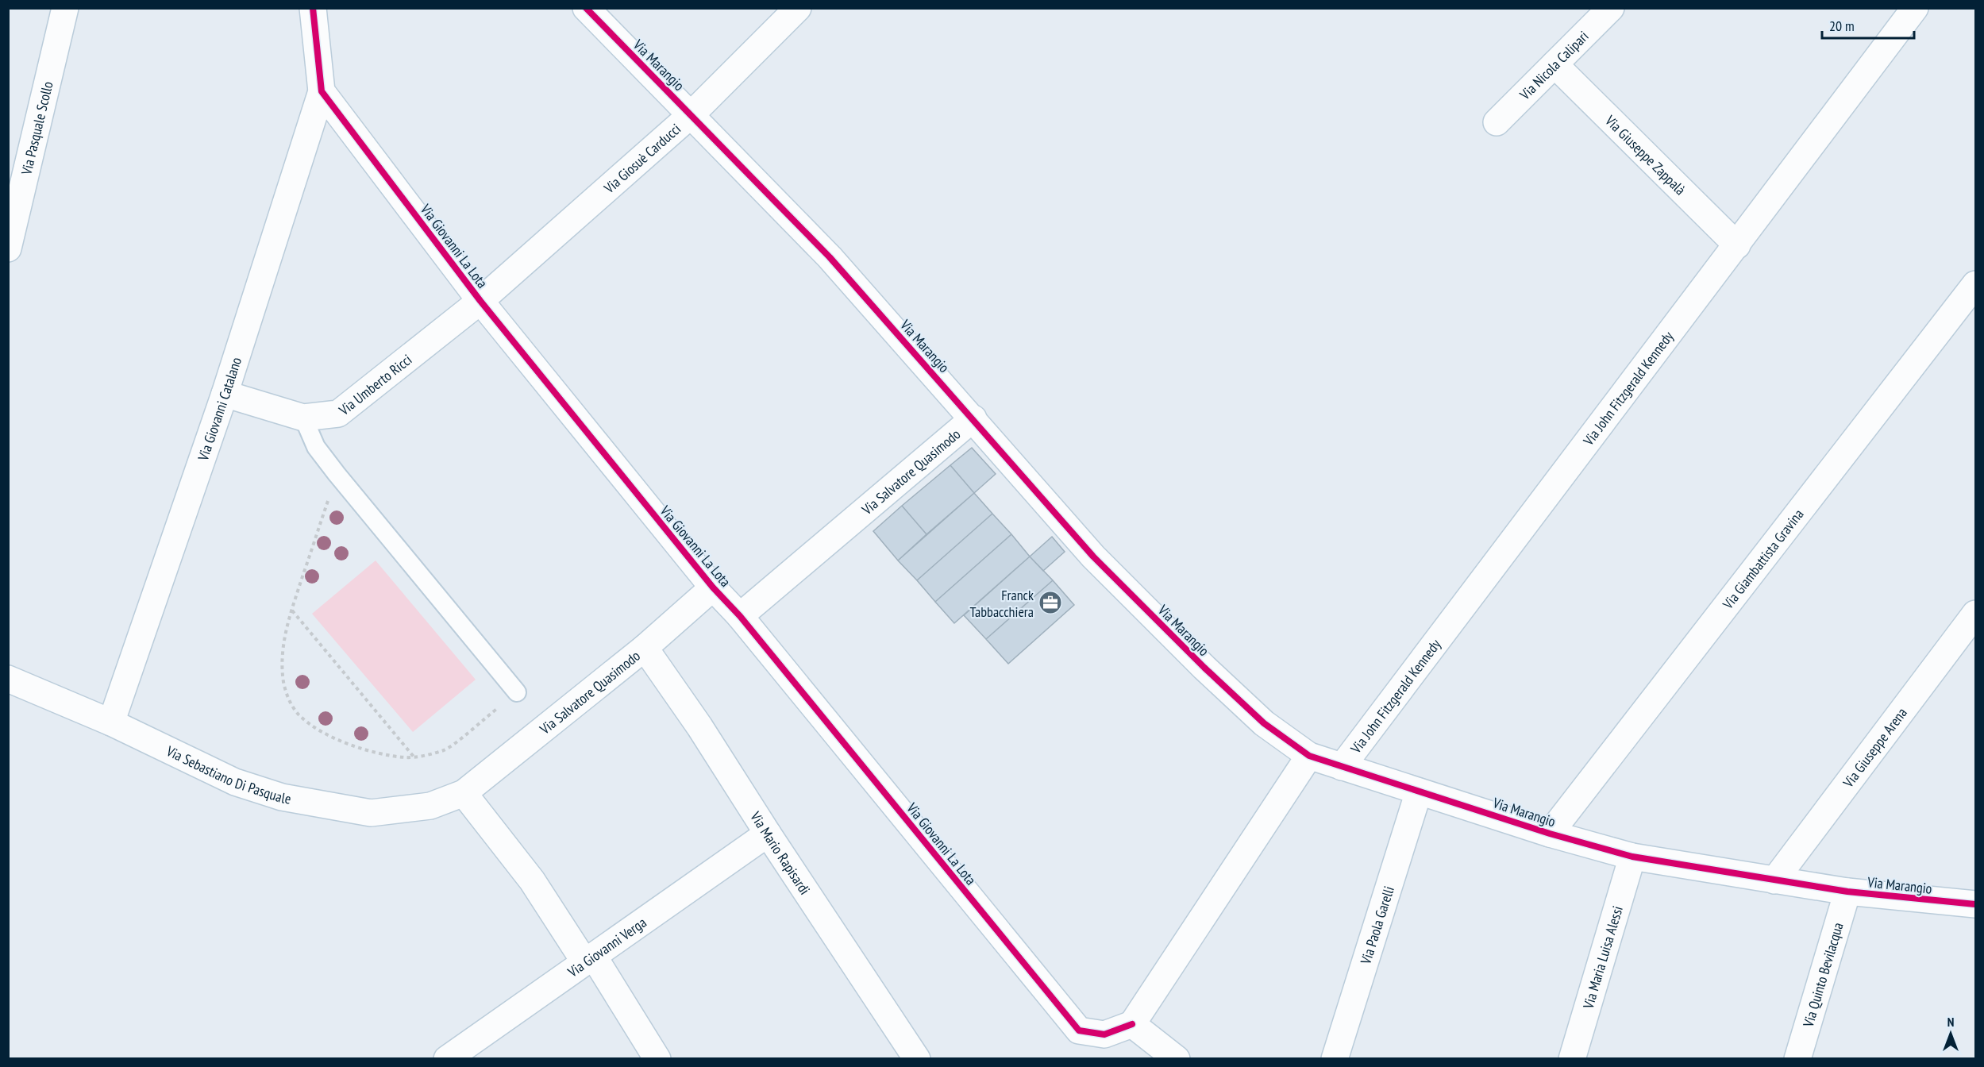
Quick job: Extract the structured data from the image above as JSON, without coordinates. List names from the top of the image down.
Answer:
{
  "streets": {
    "street": [
      "Via Marangio",
      "Via Nicola Calipari",
      "Via Pasquale Scollo",
      "Via Giuseppe Zappalà",
      "Via Giosuè Carducci",
      "Via Giovanni La Lota",
      "Via Umberto Ricci",
      "Via John Fitzgerald Kennedy",
      "Via Giovanni Catalano",
      "Via Salvatore Quasimodo",
      "Via Giambattista Gravina",
      "Via Giuseppe Arena",
      "Via Sebastiano Di Pasquale",
      "Via Mario Rapisardi",
      "Via Paola Garelli",
      "Via Giovanni Verga",
      "Via Maria Luisa Alessi",
      "Via Quinto Bevilacqua"
    ]
  },
  "crossings": [
    ["Via Marangio", "Via Giosuè Carducci"],
    ["Via Marangio", "Via John Fitzgerald Kennedy"],
    ["Via Marangio", "Via Salvatore Quasimodo"],
    ["Via Marangio", "Via Giambattista Gravina"],
    ["Via Marangio", "Via Giuseppe Arena"],
    ["Via Marangio", "Via Paola Garelli"],
    ["Via Marangio", "Via Maria Luisa Alessi"],
    ["Via Marangio", "Via Quinto Bevilacqua"],
    ["Via Nicola Calipari", "Via Giuseppe Zappalà"],
    ["Via Giuseppe Zappalà", "Via John Fitzgerald Kennedy"],
    ["Via Giosuè Carducci", "Via Giovanni La Lota"],
    ["Via Giosuè Carducci", "Via Umberto Ricci"],
    ["Via Giovanni La Lota", "Via Umberto Ricci"],
    ["Via Giovanni La Lota", "Via Giovanni Catalano"],
    ["Via Giovanni La Lota", "Via Salvatore Quasimodo"],
    ["Via Umberto Ricci", "Via Giovanni Catalano"],
    ["Via Giovanni Catalano", "Via Sebastiano Di Pasquale"],
    ["Via Salvatore Quasimodo", "Via Sebastiano Di Pasquale"],
    ["Via Salvatore Quasimodo", "Via Mario Rapisardi"],
    ["Via Mario Rapisardi", "Via Giovanni Verga"]
  ],
  "places": {
    "office": ["Franck Tabbacchiera"]
  },
  "scale_bar": "20 m",
  "north": "top"
}
